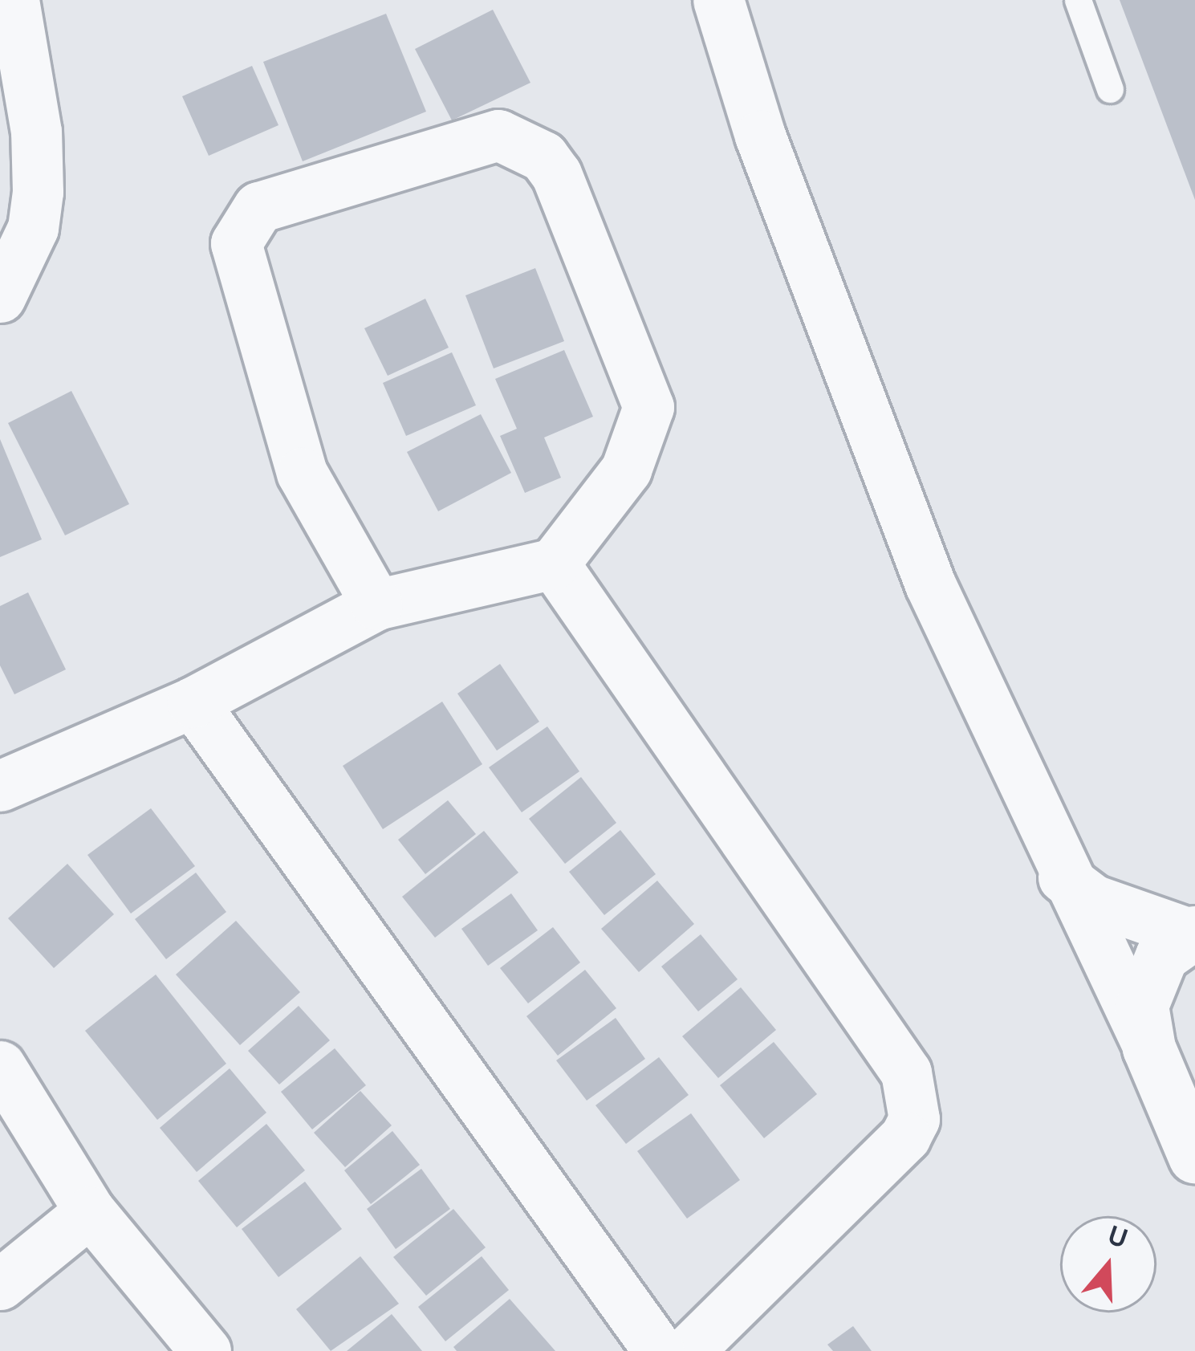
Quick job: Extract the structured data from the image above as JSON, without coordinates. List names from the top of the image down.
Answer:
{
  "north": "top"
}
